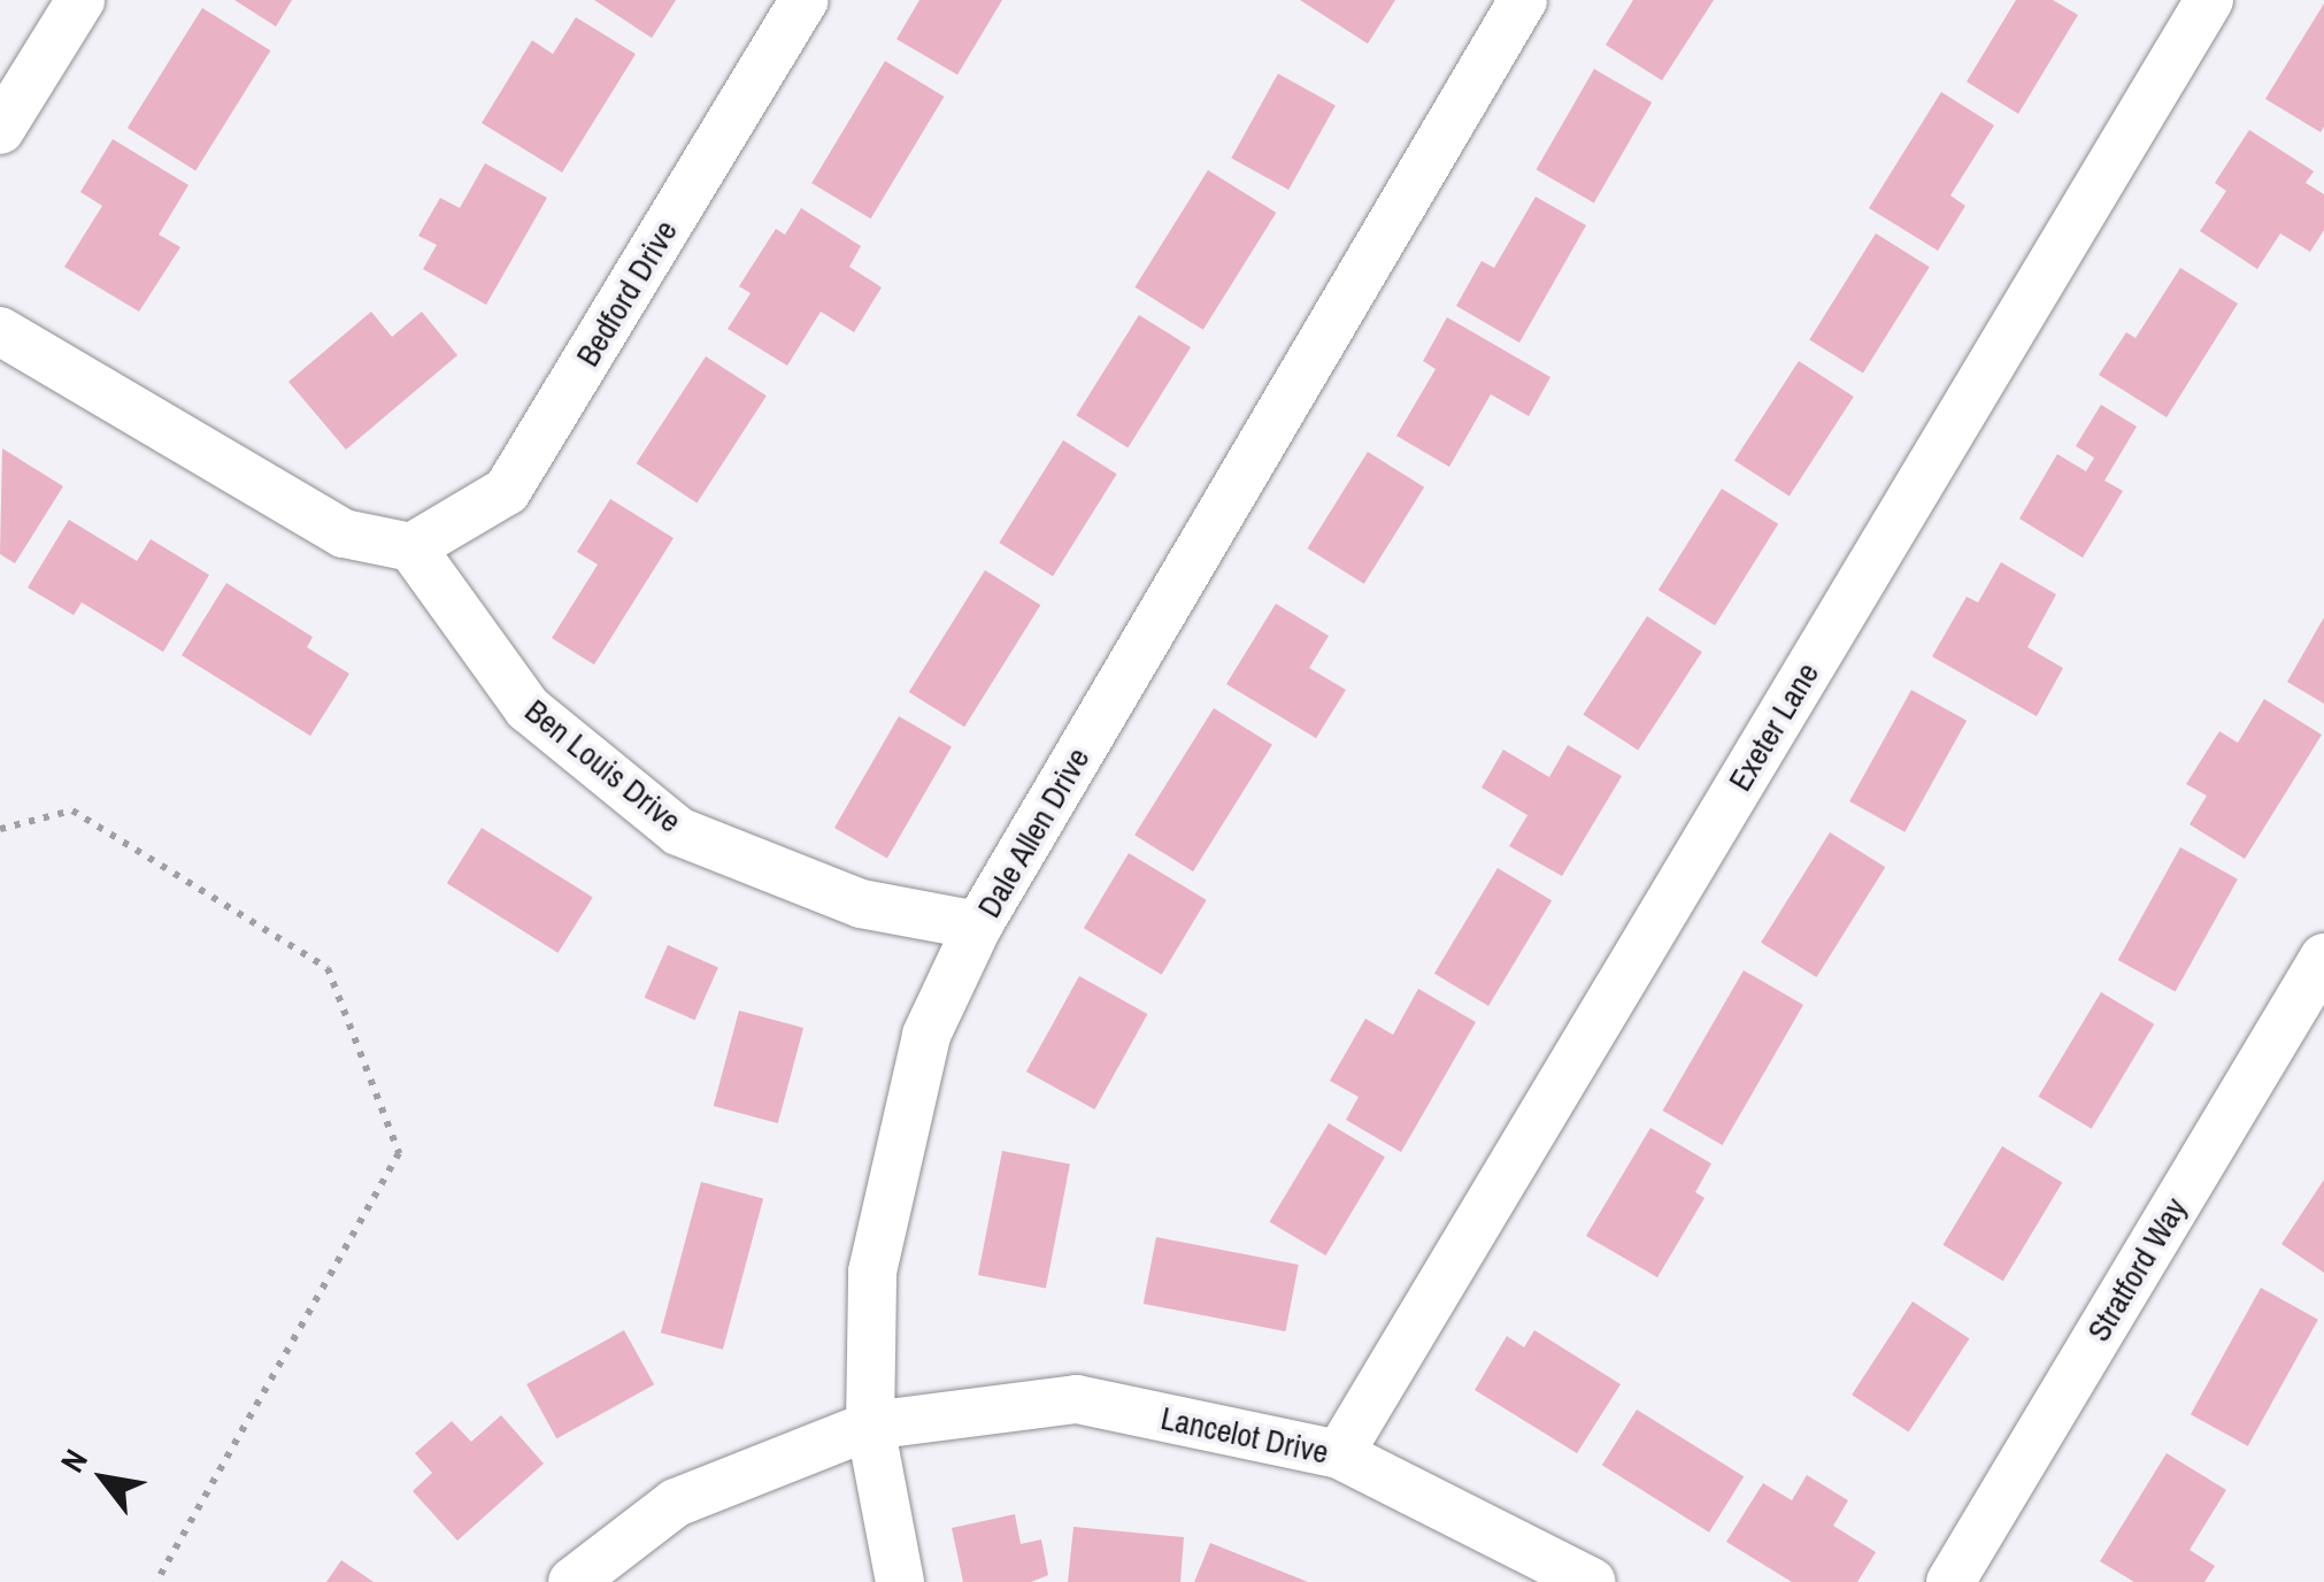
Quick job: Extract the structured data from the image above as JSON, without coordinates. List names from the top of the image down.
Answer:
{
  "streets": {
    "street": [
      "Bedford Drive",
      "Exeter Lane",
      "Ben Louis Drive",
      "Dale Allen Drive",
      "Stratford Way",
      "Lancelot Drive"
    ]
  },
  "crossings": [
    ["Bedford Drive", "Ben Louis Drive"],
    ["Exeter Lane", "Lancelot Drive"],
    ["Ben Louis Drive", "Dale Allen Drive"],
    ["Dale Allen Drive", "Lancelot Drive"]
  ],
  "north": "top left"
}
